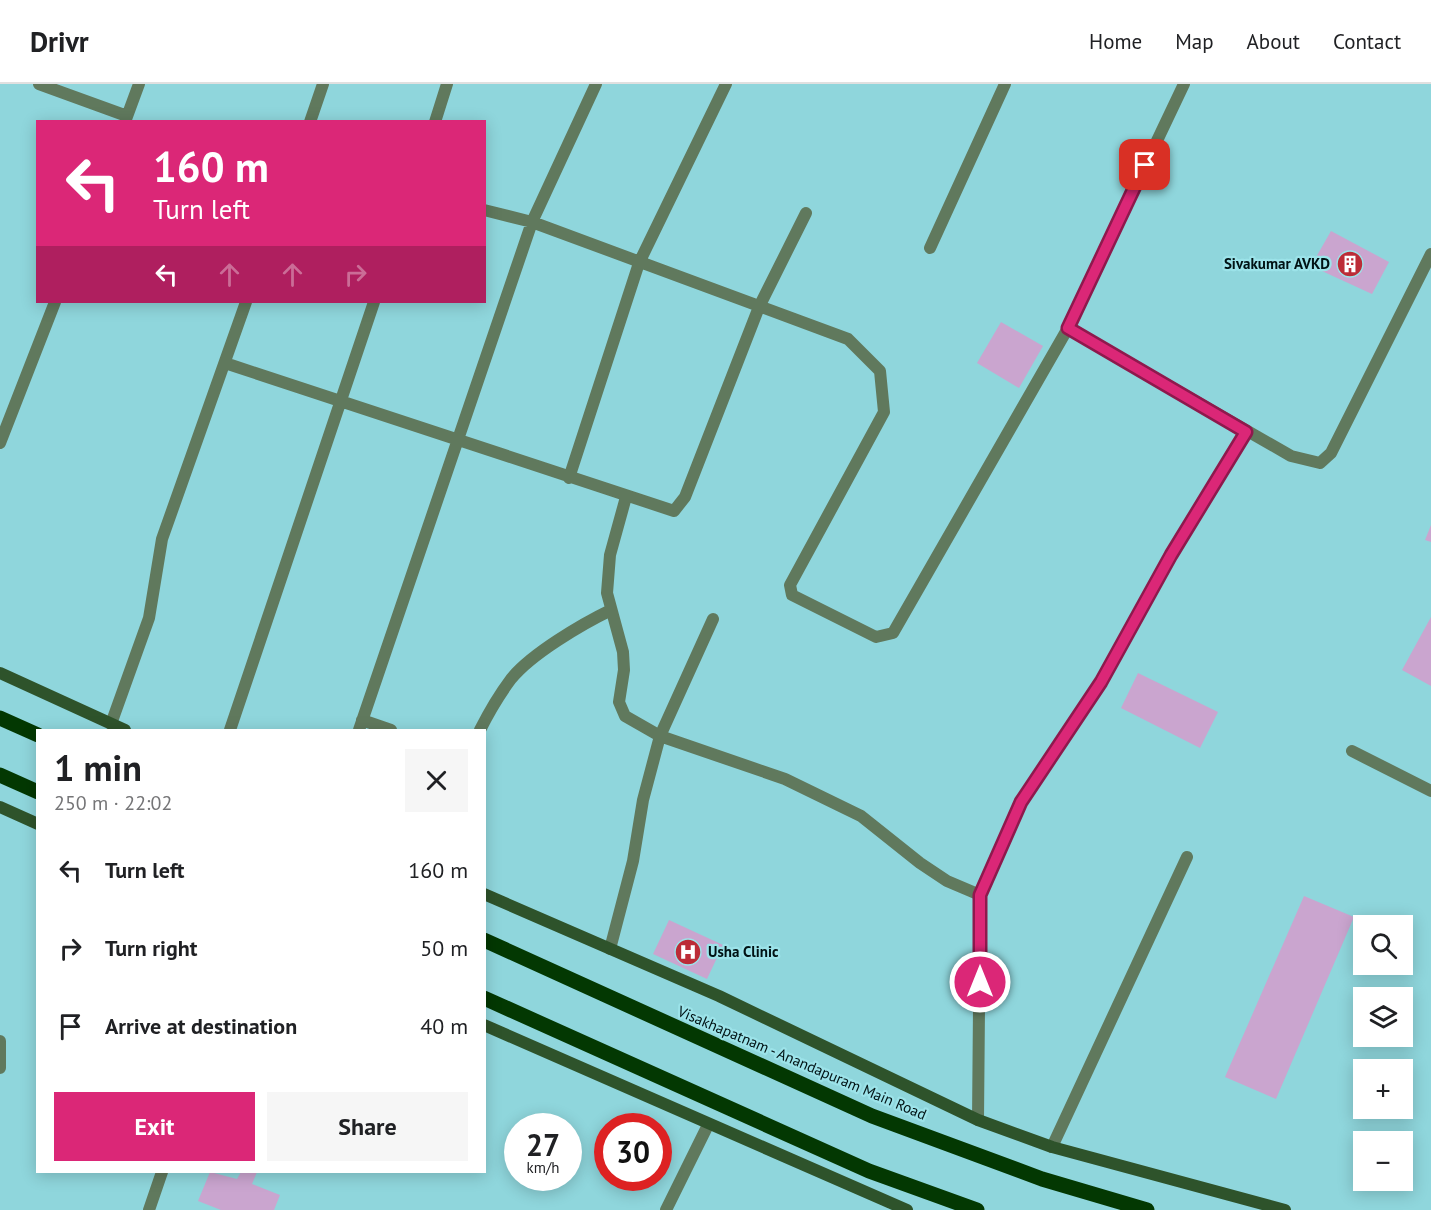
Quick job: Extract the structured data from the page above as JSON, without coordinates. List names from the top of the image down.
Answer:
{
  "streets": {
    "main road": ["Visakhapatnam - Anandapuram Main Road"]
  },
  "places": {
    "building": ["Sivakumar AVKD"],
    "hospital": ["Usha Clinic"]
  },
  "page": {
    "header": "Drivr",
    "nav": [
      "Home",
      "Map",
      "About",
      "Contact"
    ],
    "turn": ["160 m", "Turn left"],
    "heading": ["1 min", "250 m · 22:02"],
    "list": [
      {
        "name": "Turn left",
        "value": "160 m"
      },
      {
        "name": "Turn right",
        "value": "50 m"
      },
      {
        "name": "Arrive at destination",
        "value": "40 m"
      }
    ],
    "map_buttons": ["+", "−"],
    "buttons": ["Exit", "Share"],
    "speed": "27 km/h",
    "limit": "30"
  }
}
